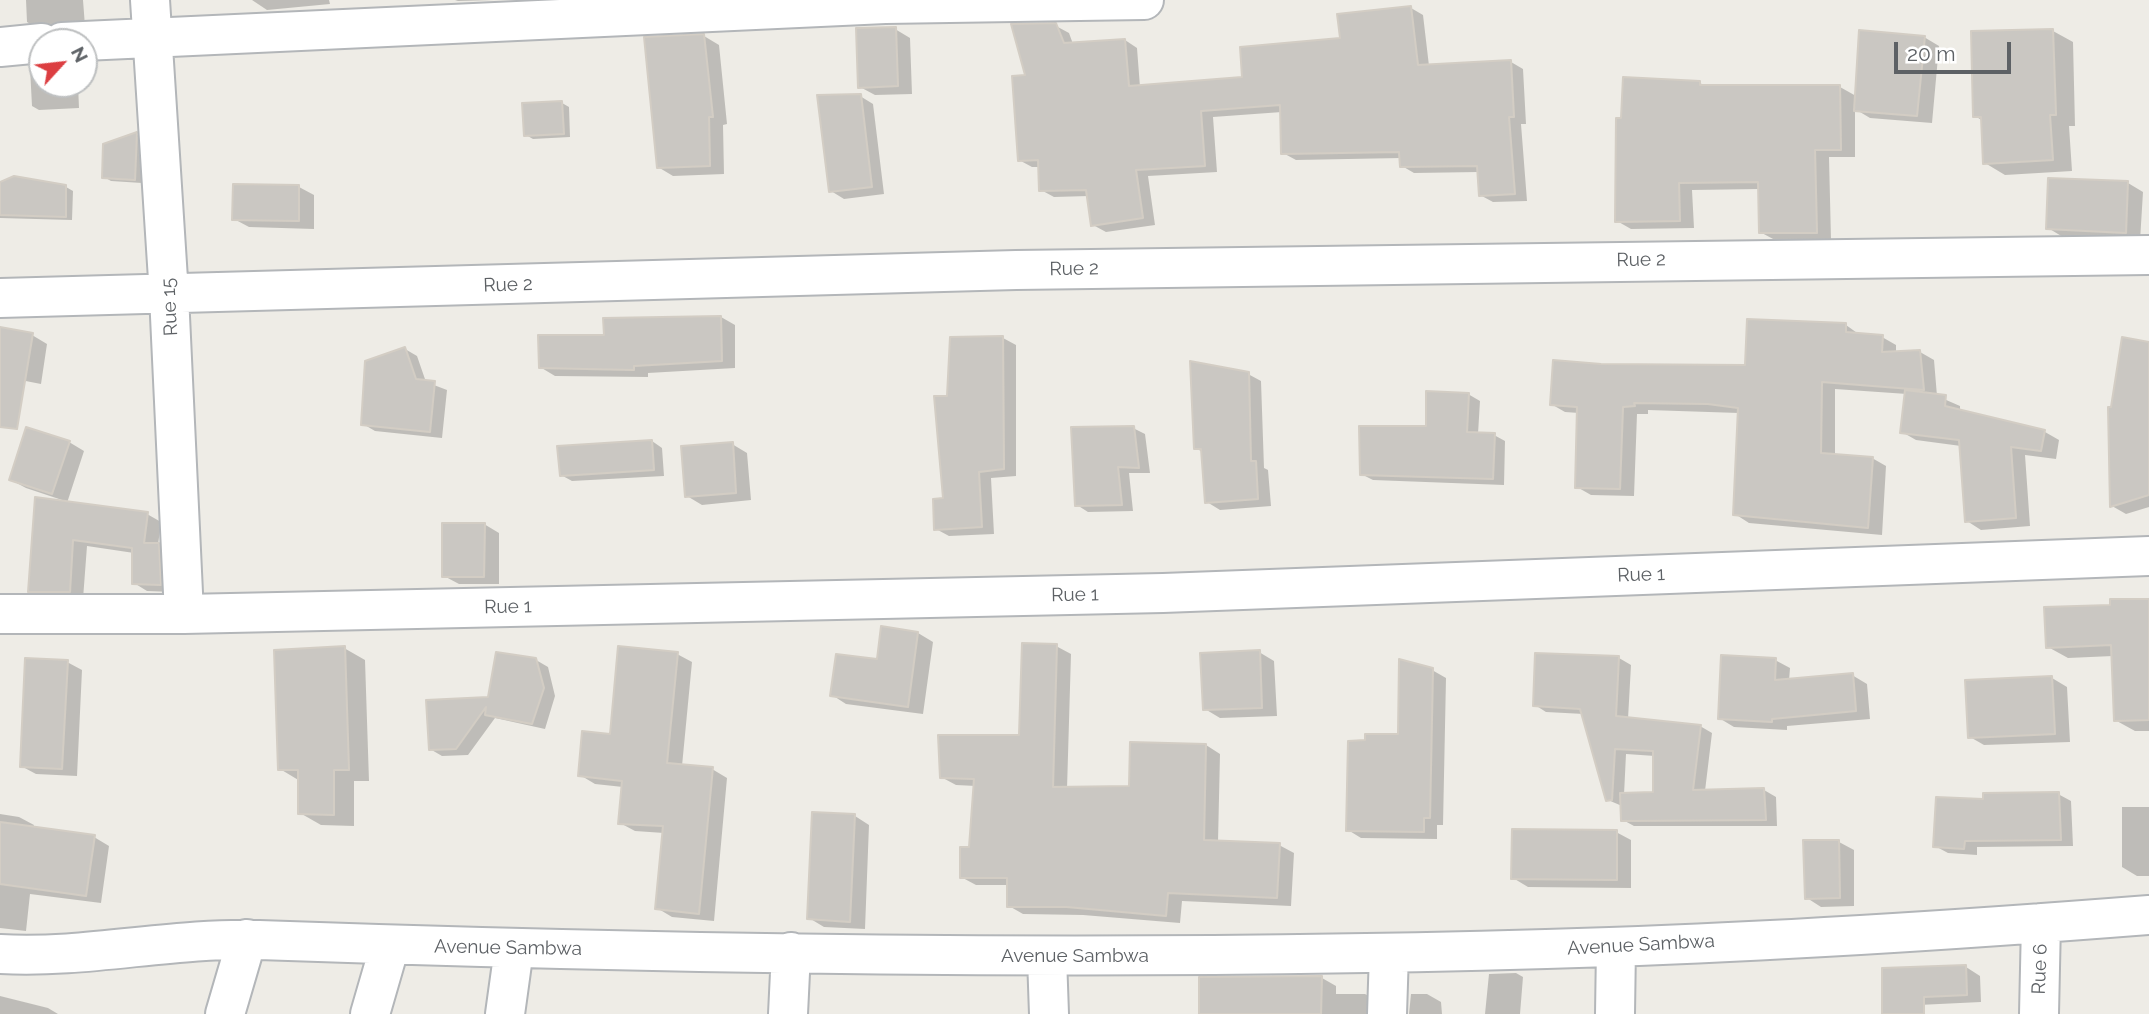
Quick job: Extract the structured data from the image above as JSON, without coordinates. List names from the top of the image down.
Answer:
{
  "streets": {
    "street": [
      "Rue 2",
      "Rue 15",
      "Rue 1",
      "Avenue Sambwa",
      "Rue 6"
    ]
  },
  "crossings": [
    ["Rue 2", "Rue 15"],
    ["Rue 15", "Rue 1"],
    ["Avenue Sambwa", "Rue 6"]
  ],
  "scale_bar": "20 m",
  "north": "top right"
}
